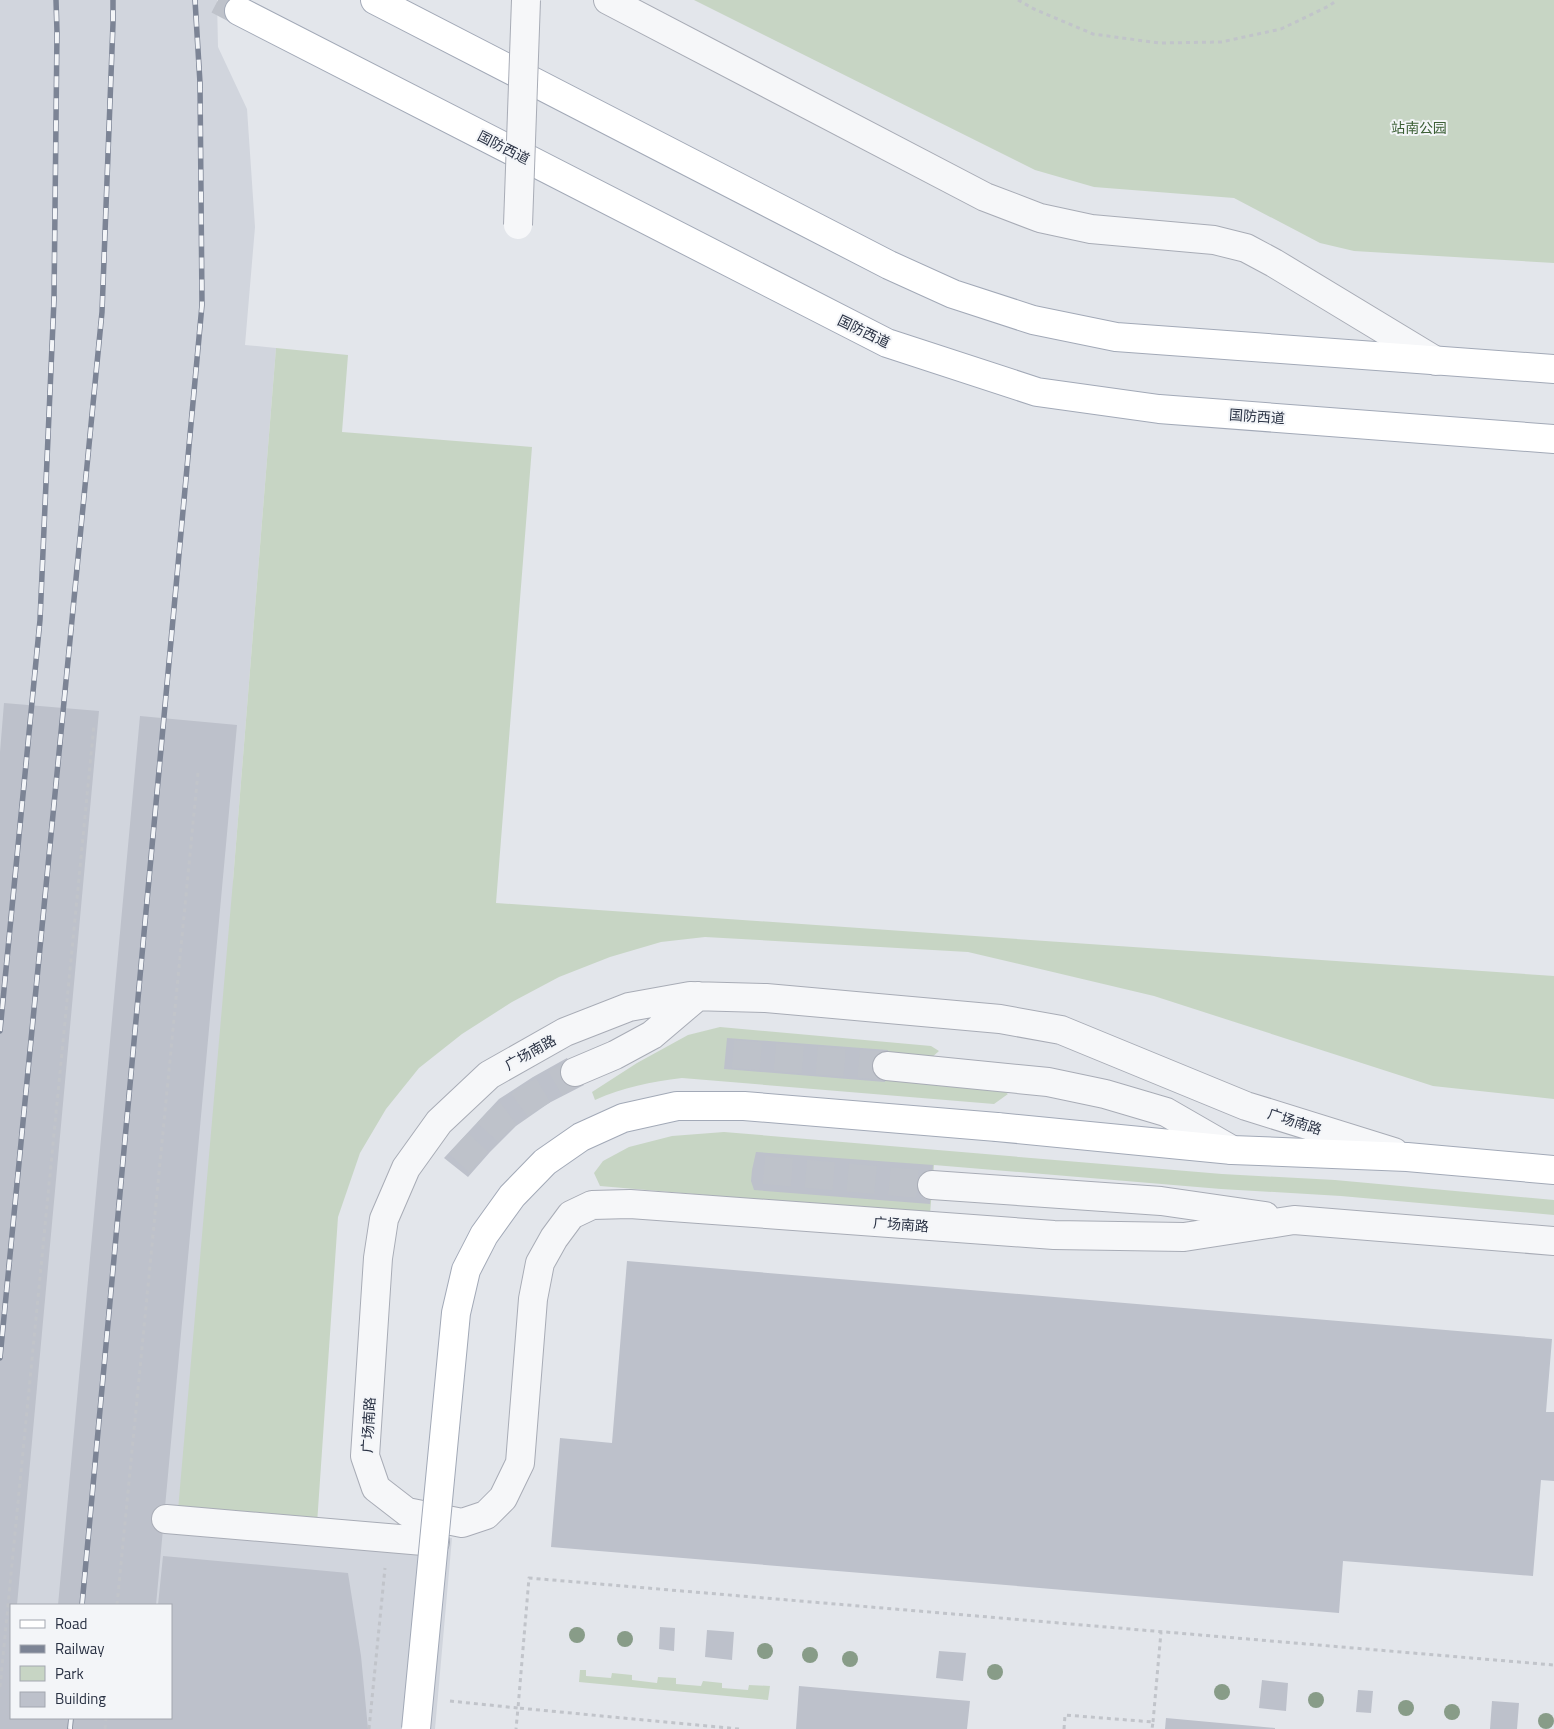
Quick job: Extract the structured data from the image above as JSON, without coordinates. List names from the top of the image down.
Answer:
{
  "streets": {
    "main road": ["国防西道", "广场南路"]
  },
  "parks": ["站南公园"],
  "legend": [
    "Road",
    "Railway",
    "Park",
    "Building"
  ]
}
